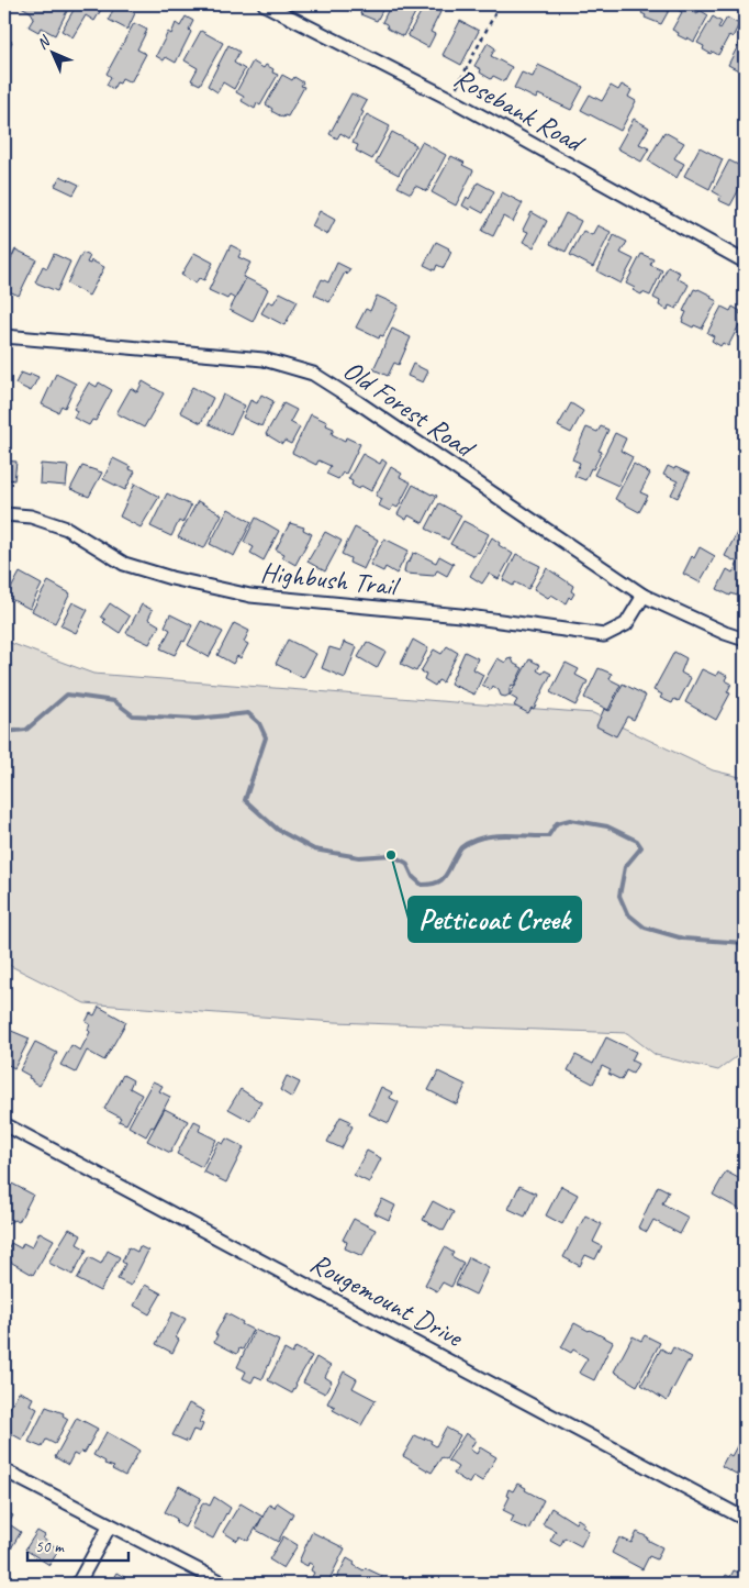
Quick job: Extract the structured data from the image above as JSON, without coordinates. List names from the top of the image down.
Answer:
{
  "streets": {
    "street": [
      "Rosebank Road",
      "Old Forest Road",
      "Highbush Trail",
      "Rougemount Drive"
    ]
  },
  "crossings": [
    ["Old Forest Road", "Highbush Trail"]
  ],
  "places": ["Petticoat Creek"],
  "scale_bar": "50 m",
  "north": "top left"
}
